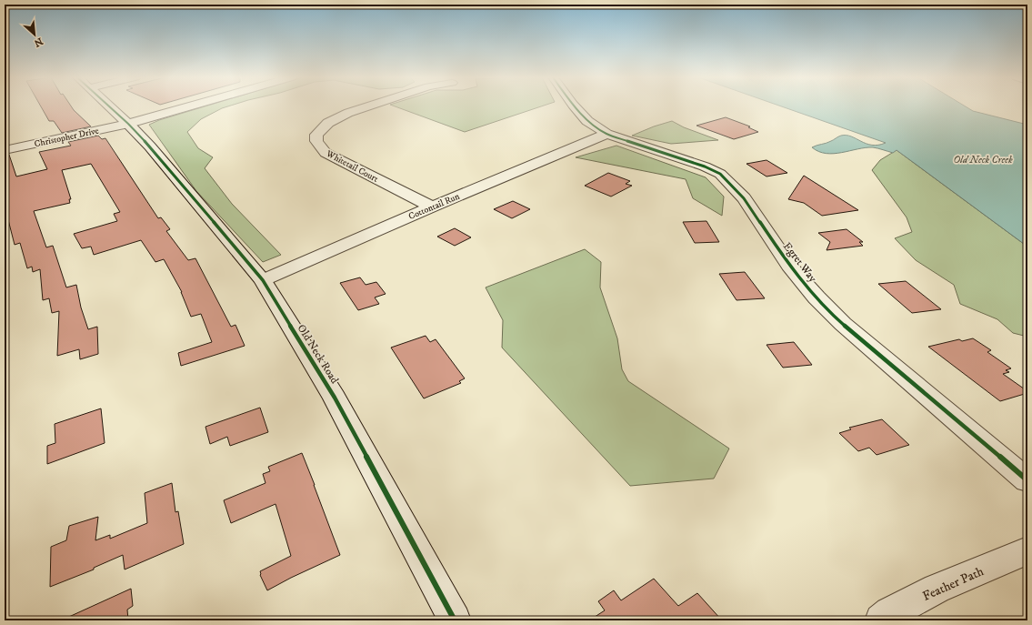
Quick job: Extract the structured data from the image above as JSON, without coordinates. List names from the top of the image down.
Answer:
{
  "streets": {
    "street": [
      "Christopher Drive",
      "Whitetail Court",
      "Cottontail Run",
      "Egret Way",
      "Old Neck Road",
      "Feather Path"
    ]
  },
  "crossings": [
    ["Christopher Drive", "Old Neck Road"],
    ["Whitetail Court", "Cottontail Run"],
    ["Cottontail Run", "Egret Way"],
    ["Cottontail Run", "Old Neck Road"]
  ],
  "water": ["Old Neck Creek"],
  "north": "bottom right"
}
